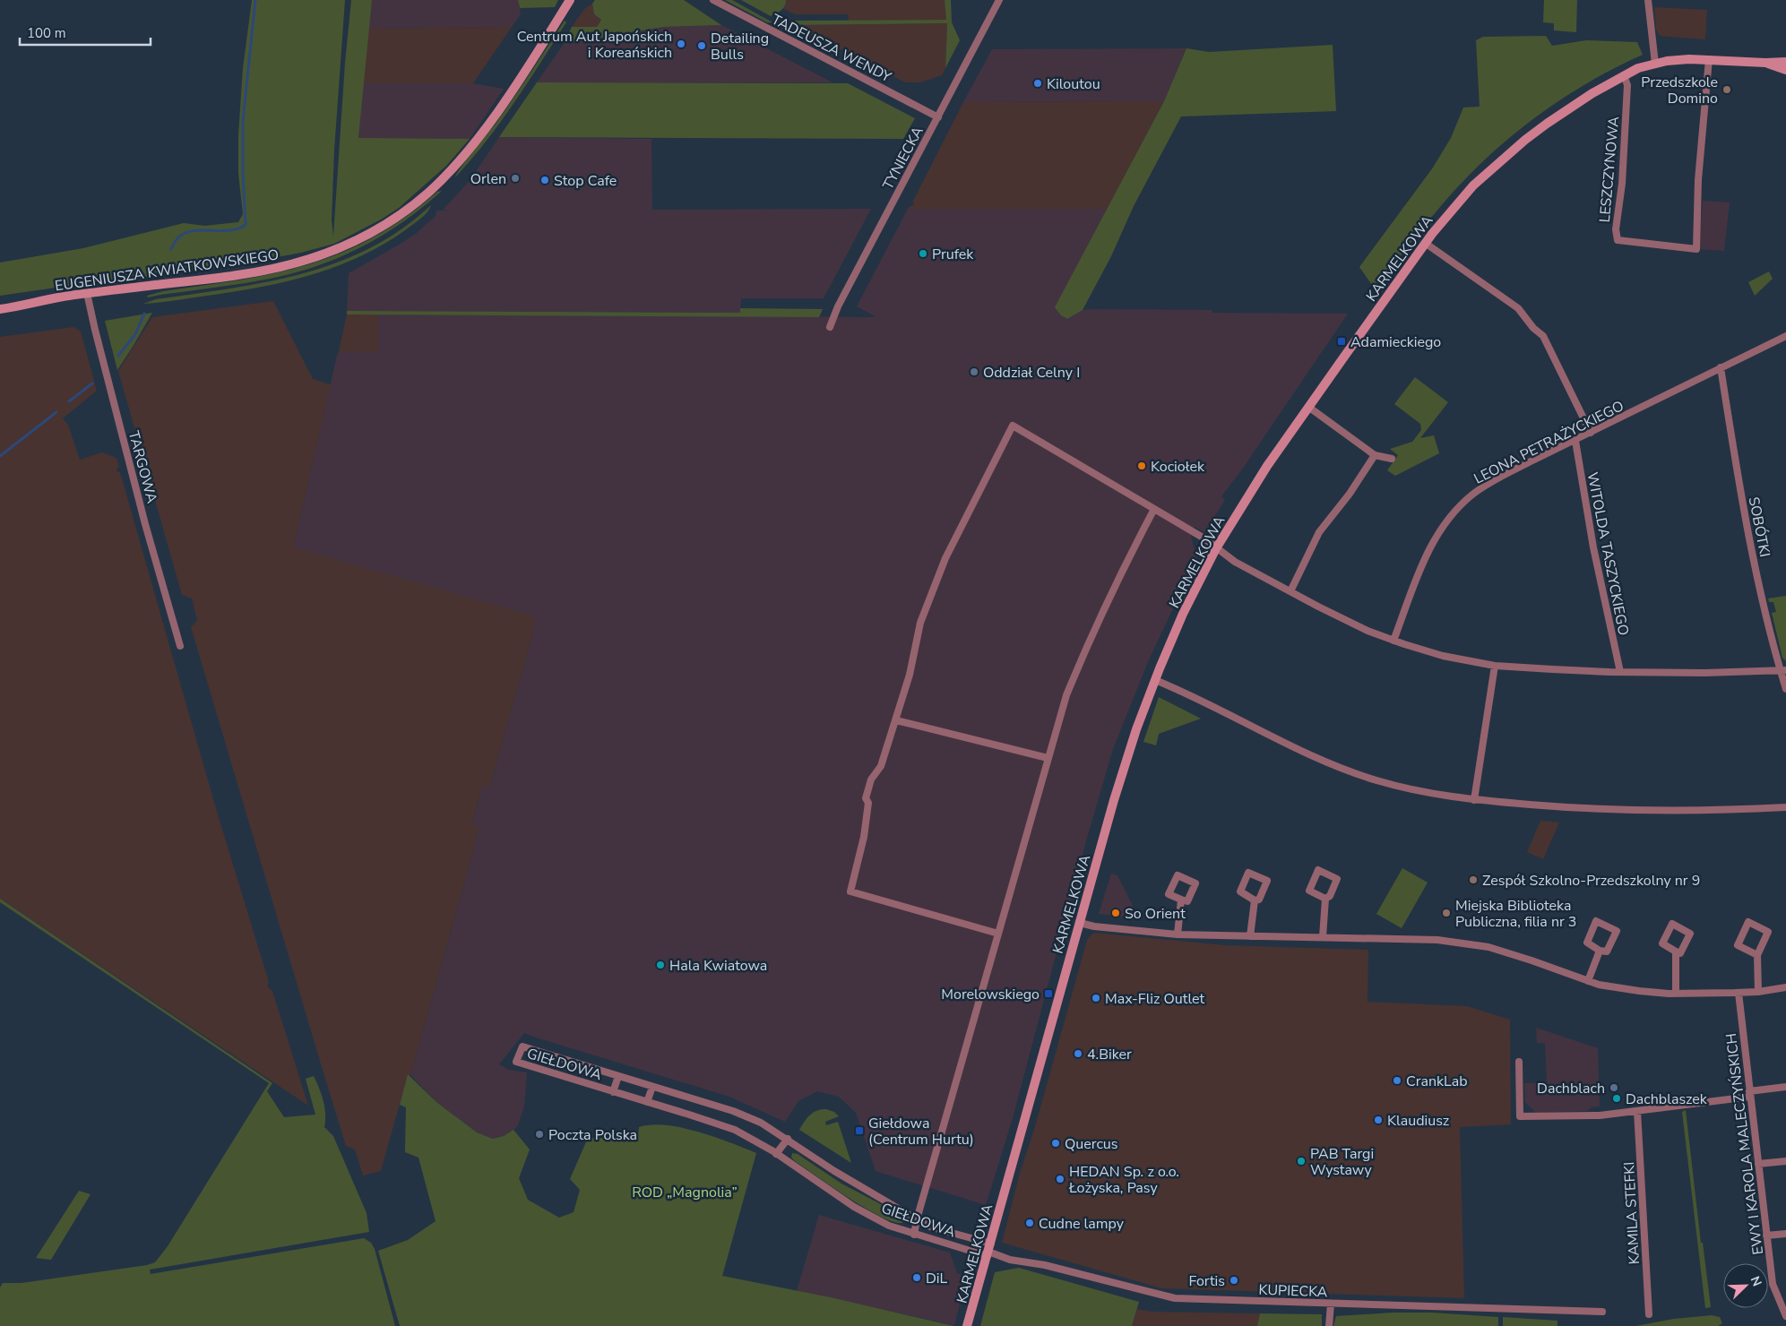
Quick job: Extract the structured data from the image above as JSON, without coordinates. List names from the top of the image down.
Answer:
{
  "streets": {
    "street": [
      "TADEUSZA WENDY",
      "TYNIECKA",
      "LESZCZYNOWA",
      "KARMELKOWA",
      "EUGENIUSZA KWIATKOWSKIEGO",
      "LEONA PETRAŻYCKIEGO",
      "TARGOWA",
      "SOBÓTKI",
      "WITOLDA TASZYCKIEGO",
      "GIEŁDOWA",
      "EWY I KAROLA MALECZYŃSKICH",
      "KAMILA STEFKI",
      "KUPIECKA"
    ]
  },
  "crossings": [
    ["TADEUSZA WENDY", "TYNIECKA"],
    ["LESZCZYNOWA", "KARMELKOWA"],
    ["KARMELKOWA", "GIEŁDOWA"],
    ["KARMELKOWA", "KUPIECKA"],
    ["EUGENIUSZA KWIATKOWSKIEGO", "TARGOWA"],
    ["LEONA PETRAŻYCKIEGO", "SOBÓTKI"],
    ["LEONA PETRAŻYCKIEGO", "WITOLDA TASZYCKIEGO"],
    ["GIEŁDOWA", "KUPIECKA"]
  ],
  "parks": ["ROD „Magnolia”"],
  "places": {
    "other": [
      "Centrum Aut Japońskich i Koreańskich",
      "Detailing Bulls",
      "Kiloutou",
      "Przedszkole Domino",
      "Orlen",
      "Stop Cafe",
      "Prufek",
      "Oddział Celny I",
      "Kociołek",
      "Zespół Szkolno-Przedszkolny nr 9",
      "So Orient",
      "Miejska Biblioteka Publiczna, filia nr 3",
      "Hala Kwiatowa",
      "Max-Fliz Outlet",
      "4.Biker",
      "CrankLab",
      "Dachblach",
      "Dachblaszek",
      "Klaudiusz",
      "Poczta Polska",
      "Quercus",
      "PAB Targi Wystawy",
      "HEDAN Sp. z o.o. Łożyska, Pasy",
      "Cudne lampy",
      "DiL",
      "Fortis"
    ],
    "transit": ["Adamieckiego", "Morelowskiego", "Giełdowa (Centrum Hurtu)"]
  },
  "scale_bar": "100 m",
  "north": "top right"
}
